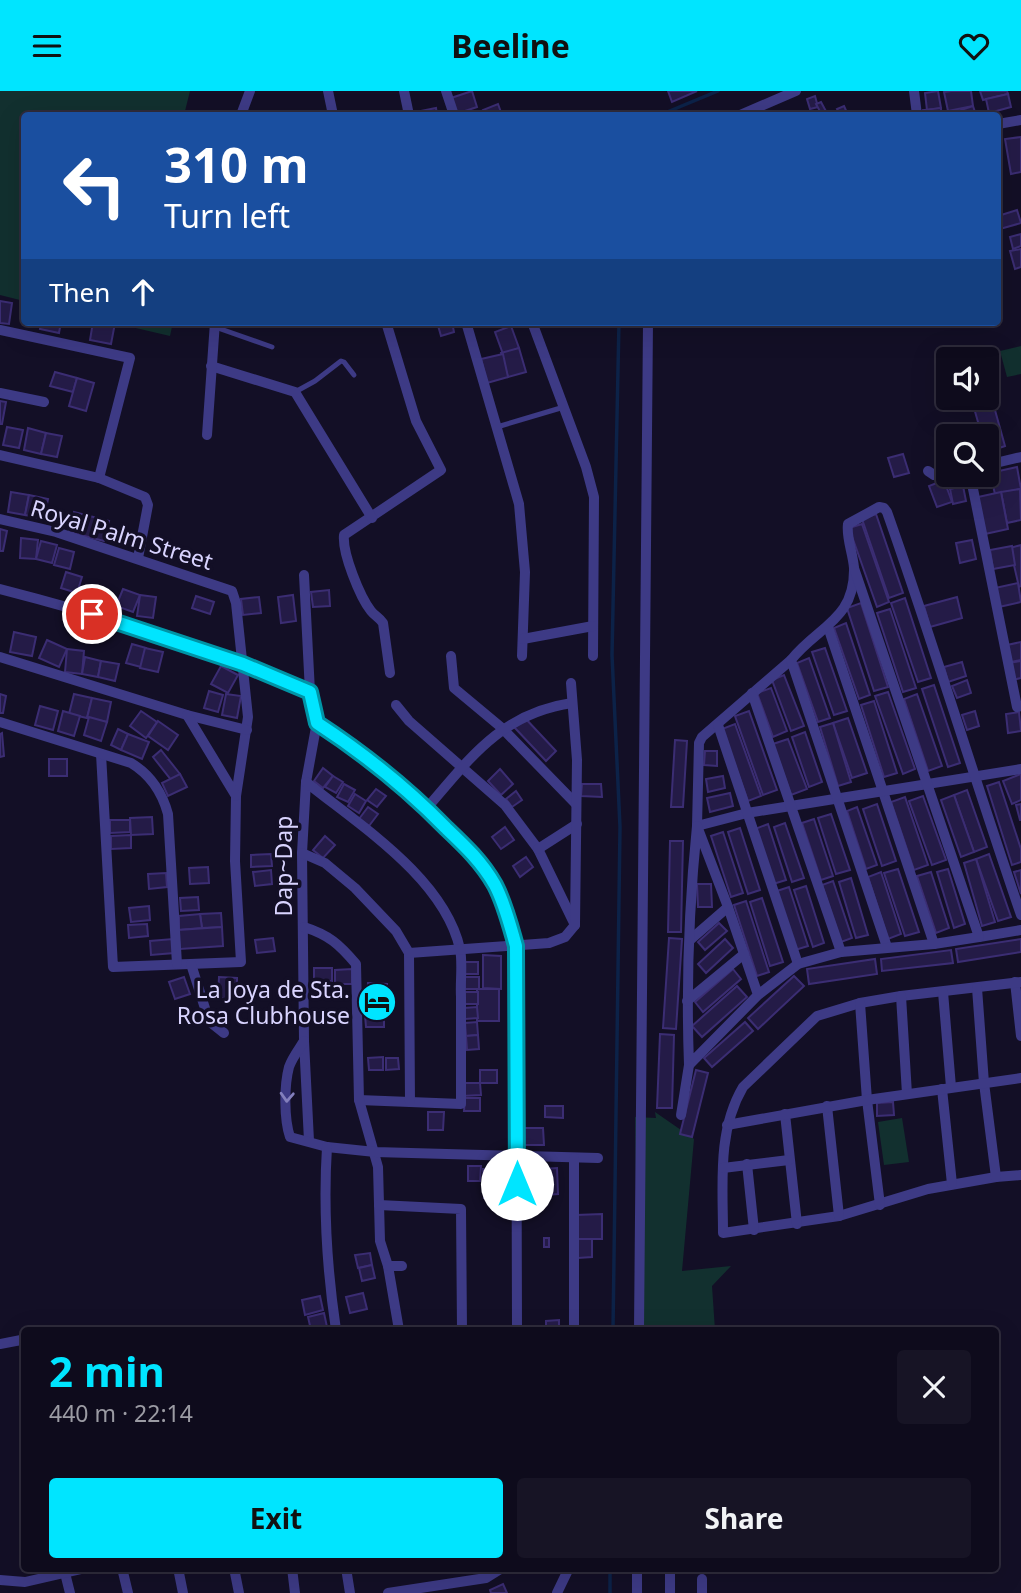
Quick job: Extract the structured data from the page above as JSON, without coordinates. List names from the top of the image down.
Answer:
{
  "streets": {
    "street": ["Royal Palm Street", "Dap~Dap"]
  },
  "places": {
    "hotel": ["La Joya de Sta. Rosa Clubhouse"]
  },
  "page": {
    "header": "Beeline",
    "turn": ["310 m", "Turn left"],
    "then": "Then",
    "heading": ["2 min", "440 m · 22:14"],
    "buttons": ["Exit", "Share"]
  }
}
